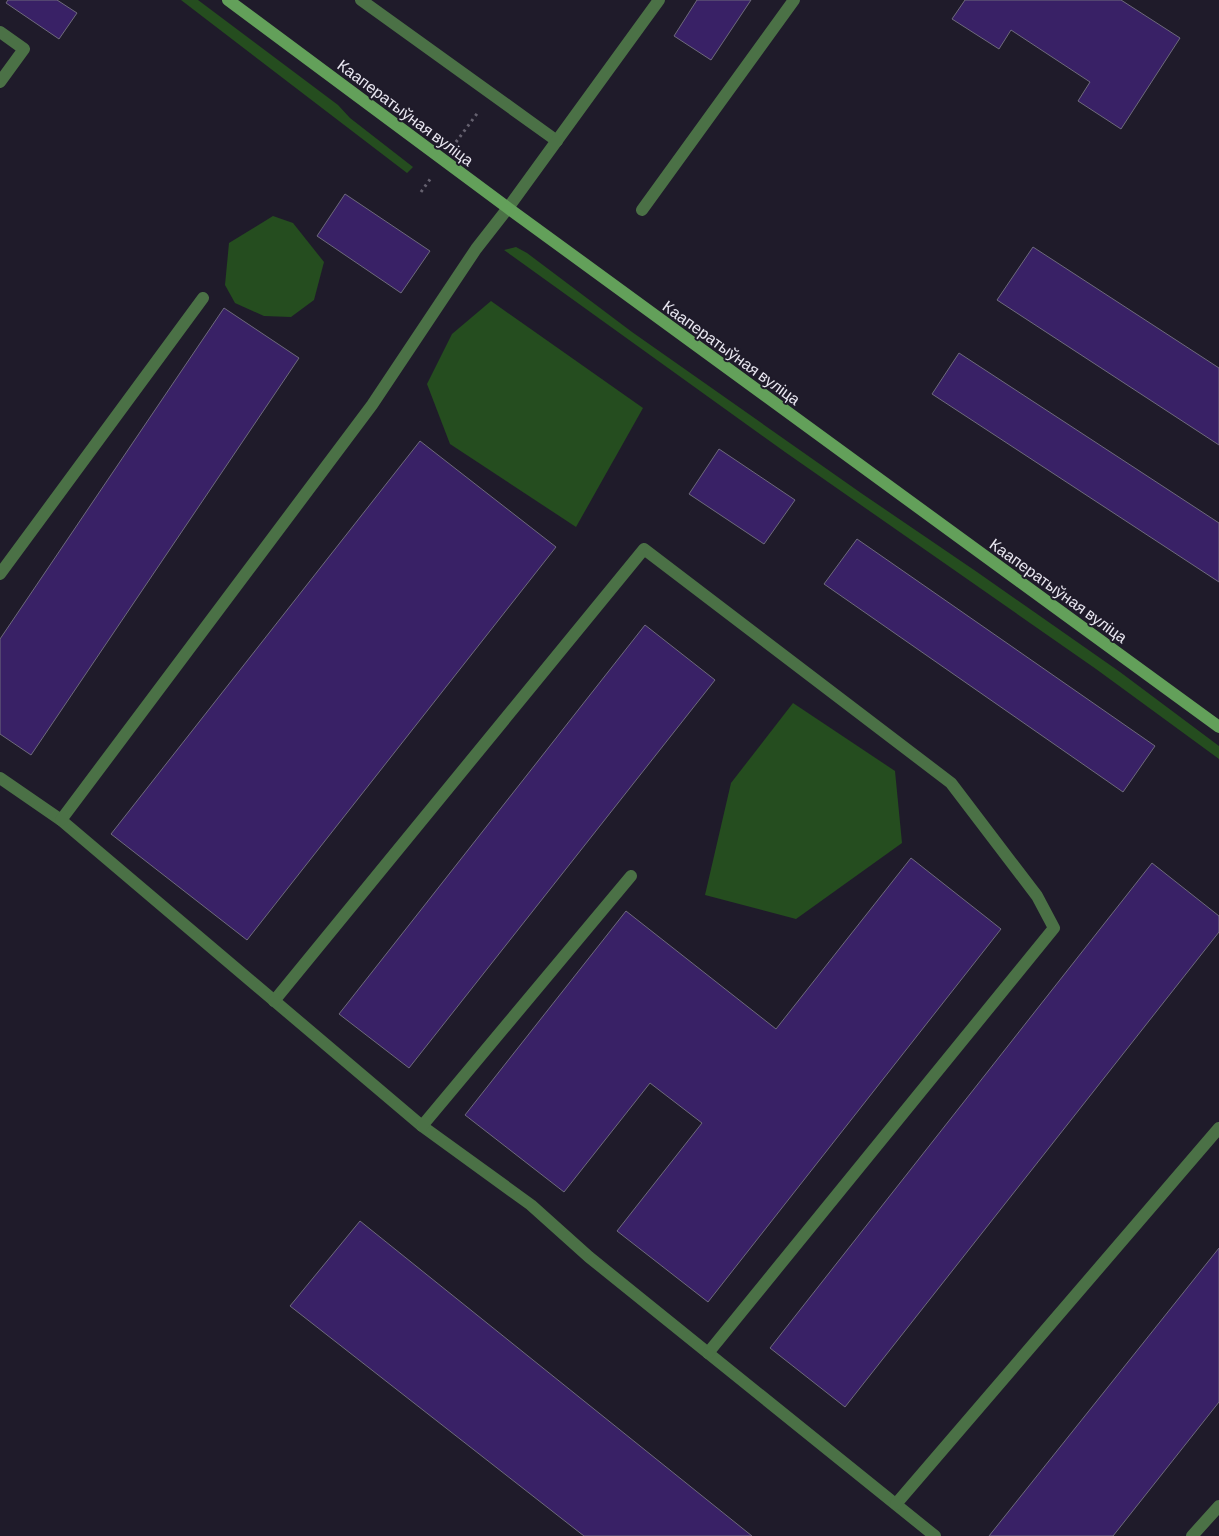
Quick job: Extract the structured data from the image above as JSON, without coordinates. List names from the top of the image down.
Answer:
{
  "streets": {
    "main road": ["Кааператыўная вуліца"]
  }
}
